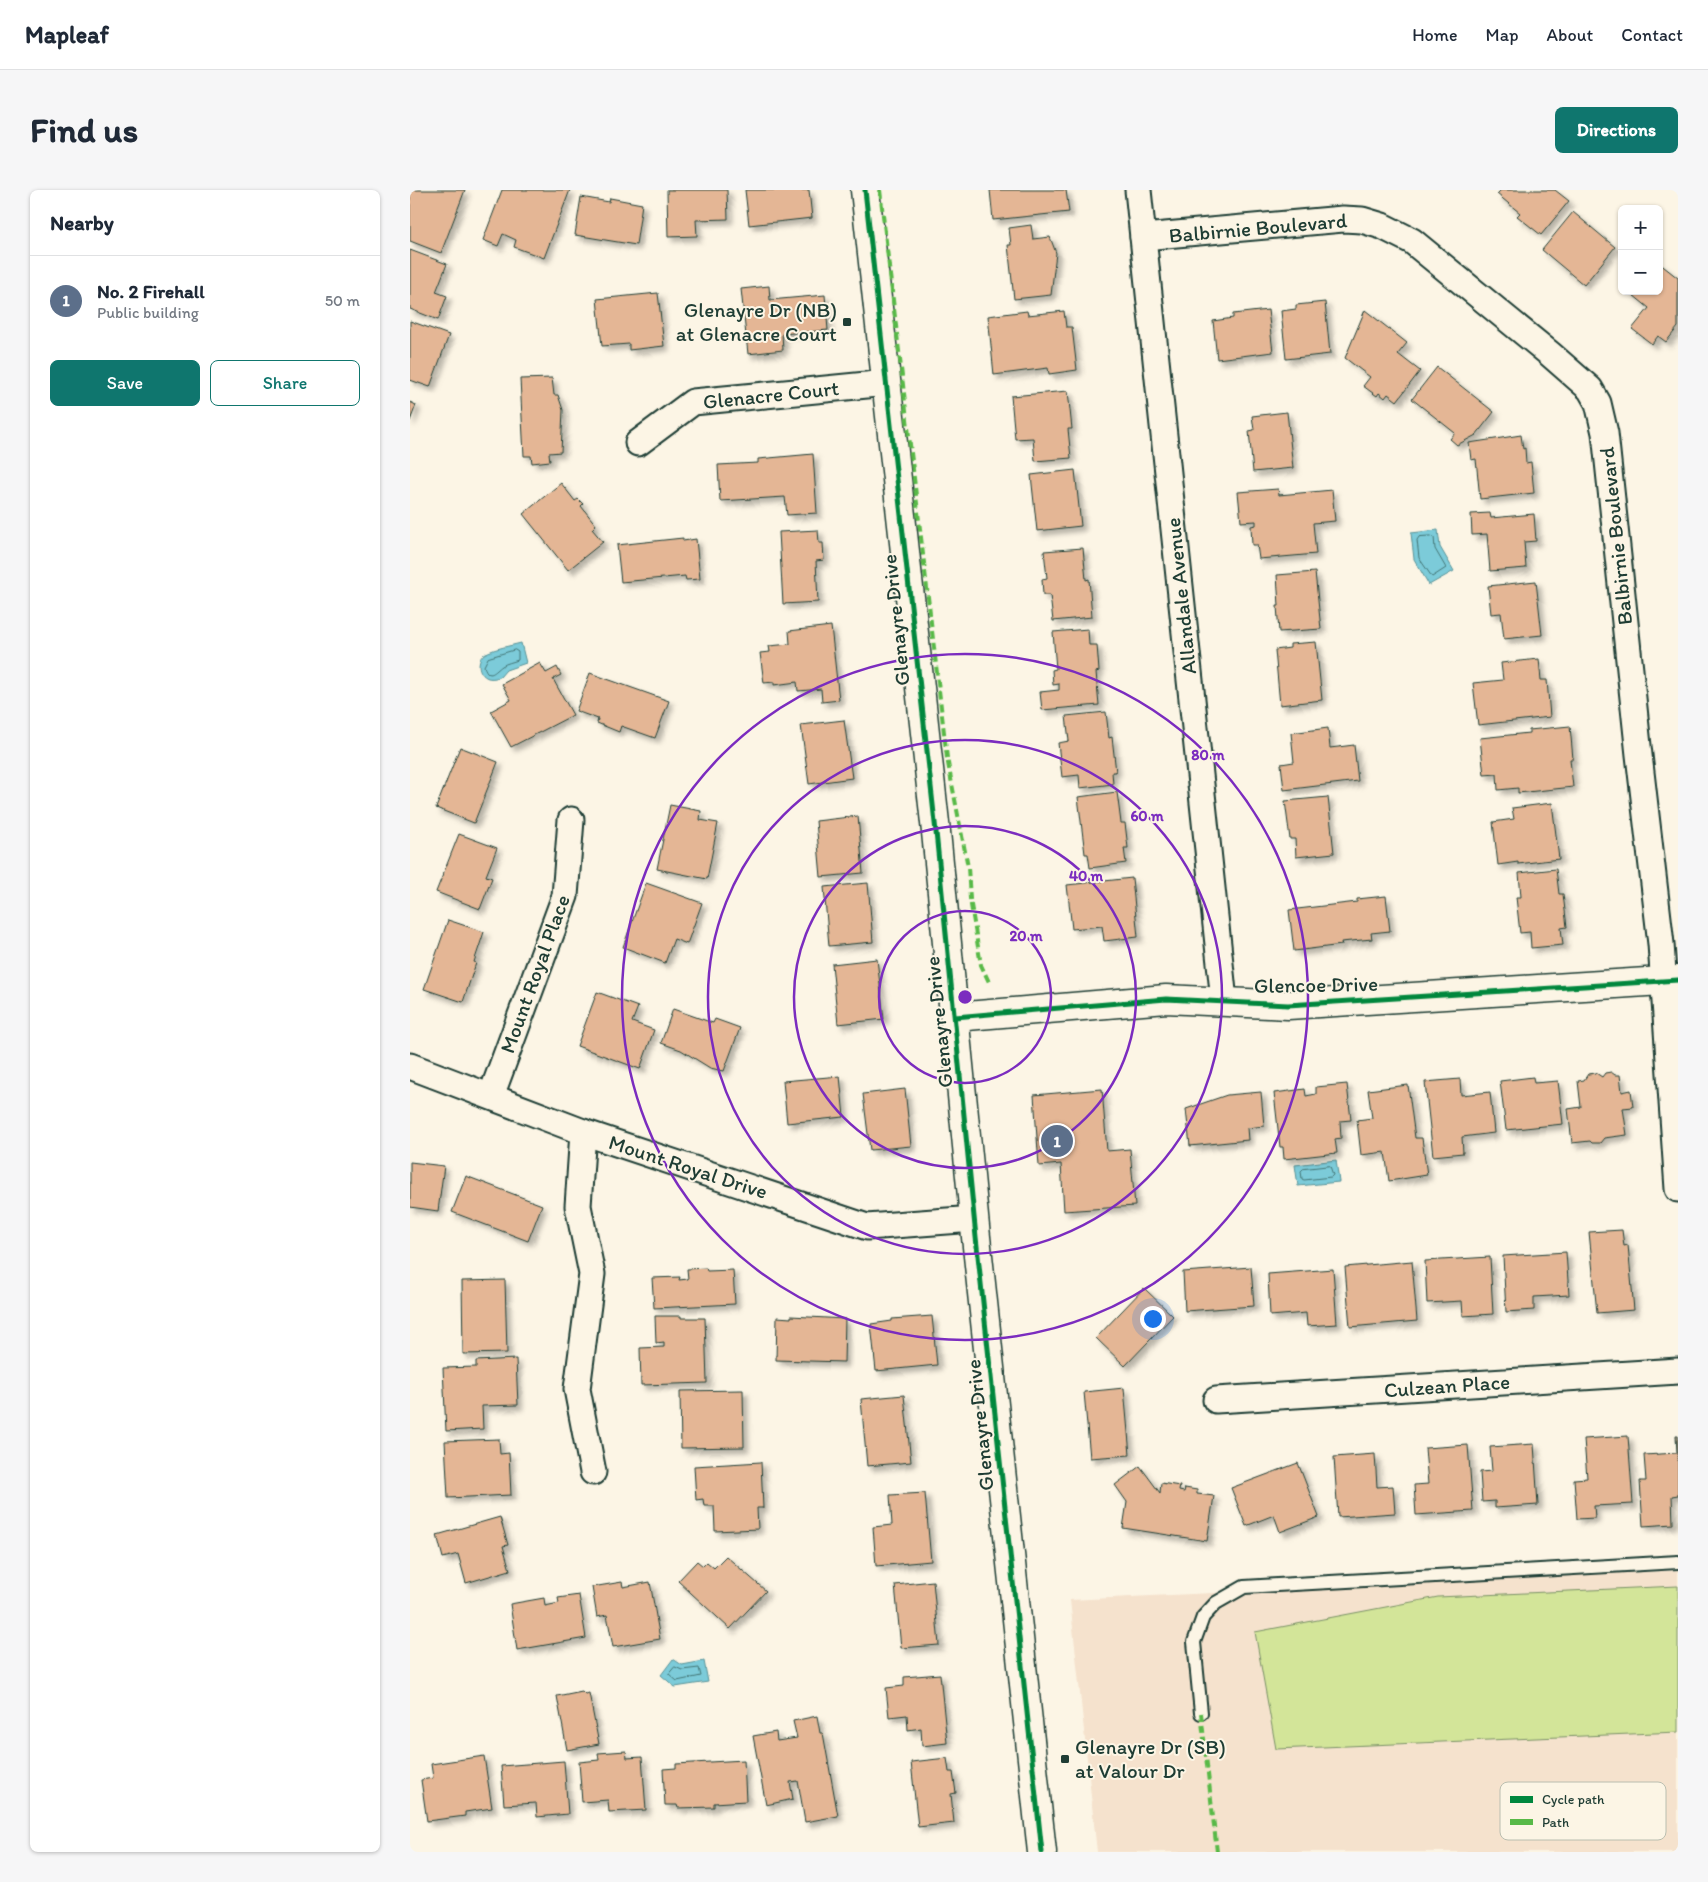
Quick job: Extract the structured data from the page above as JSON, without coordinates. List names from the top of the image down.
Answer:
{
  "streets": {
    "street": [
      "Balbirnie Boulevard",
      "Glenacre Court",
      "Allandale Avenue",
      "Glenayre Drive",
      "Mount Royal Place",
      "Glencoe Drive",
      "Mount Royal Drive",
      "Culzean Place"
    ]
  },
  "crossings": [
    ["Balbirnie Boulevard", "Allandale Avenue"],
    ["Balbirnie Boulevard", "Glencoe Drive"],
    ["Glenacre Court", "Glenayre Drive"],
    ["Allandale Avenue", "Glencoe Drive"],
    ["Glenayre Drive", "Glencoe Drive"],
    ["Glenayre Drive", "Mount Royal Drive"],
    ["Mount Royal Place", "Mount Royal Drive"]
  ],
  "places": {
    "transit": ["Glenayre Dr (NB) at Glenacre Court", "Glenayre Dr (SB) at Valour Dr"]
  },
  "legend": ["Cycle path", "Path"],
  "page": {
    "header": "Mapleaf",
    "nav": [
      "Home",
      "Map",
      "About",
      "Contact"
    ],
    "buttons": [
      "Directions",
      ["Save", "Share"]
    ],
    "title": "Find us",
    "heading": "Nearby",
    "map_buttons": ["+", "−"],
    "list": [
      {
        "mark": "1",
        "name": "No. 2 Firehall",
        "note": "Public building",
        "value": "50 m"
      }
    ],
    "pins": "1"
  },
  "rings": [
    "80 m",
    "60 m",
    "40 m",
    "20 m"
  ]
}
